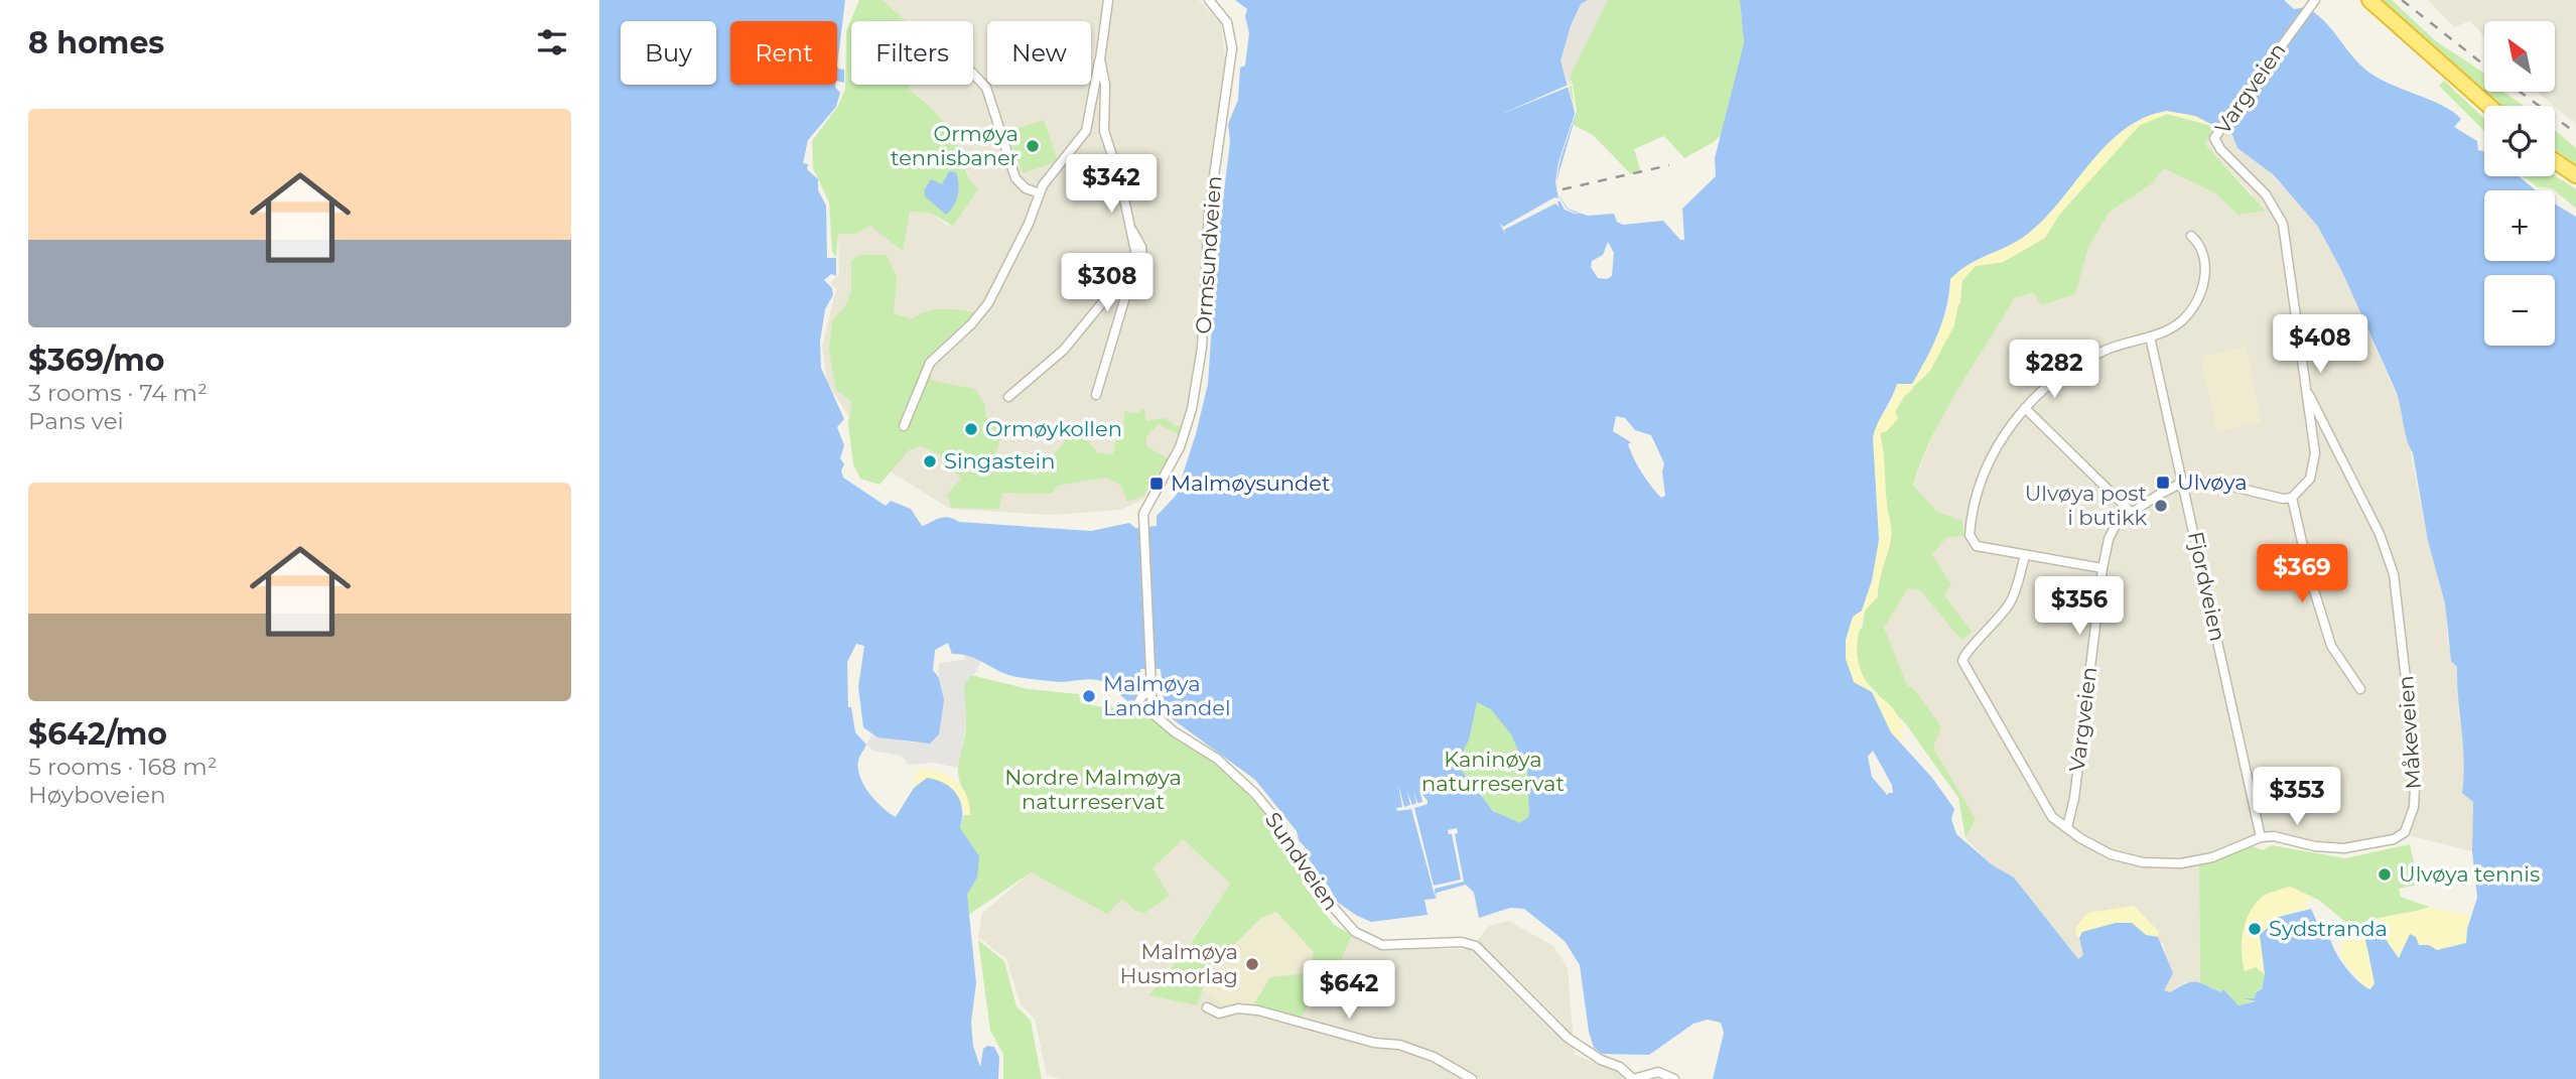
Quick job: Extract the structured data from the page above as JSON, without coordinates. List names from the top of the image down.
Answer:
{
  "streets": {
    "street": [
      "Vargveien",
      "Ormsundveien",
      "Fjordveien",
      "Måkeveien",
      "Sundveien"
    ]
  },
  "crossings": [
    ["Vargveien", "Fjordveien"],
    ["Vargveien", "Måkeveien"],
    ["Ormsundveien", "Sundveien"],
    ["Fjordveien", "Måkeveien"]
  ],
  "parks": ["Kaninøya naturreservat", "Nordre Malmøya naturreservat"],
  "places": {
    "other": [
      "Ormøya tennisbaner",
      "Ormøykollen",
      "Singastein",
      "Ulvøya post i butikk",
      "Malmøya Landhandel",
      "Ulvøya tennis",
      "Sydstranda",
      "Malmøya Husmorlag"
    ],
    "transit": ["Ulvøya", "Malmøysundet"]
  },
  "north": "top left",
  "page": {
    "heading": "8 homes",
    "map_buttons": ["+", "−"],
    "chip": [
      "Buy",
      "Rent",
      "Filters",
      "New"
    ],
    "list": [
      {
        "name": "$369/mo",
        "note": "3 rooms · 74 m² · Pans vei"
      },
      {
        "name": "$642/mo",
        "note": "5 rooms · 168 m² · Høyboveien"
      }
    ],
    "price": [
      "$342",
      "$308",
      "$408",
      "$282",
      "$369",
      "$356",
      "$353",
      "$642"
    ]
  }
}
